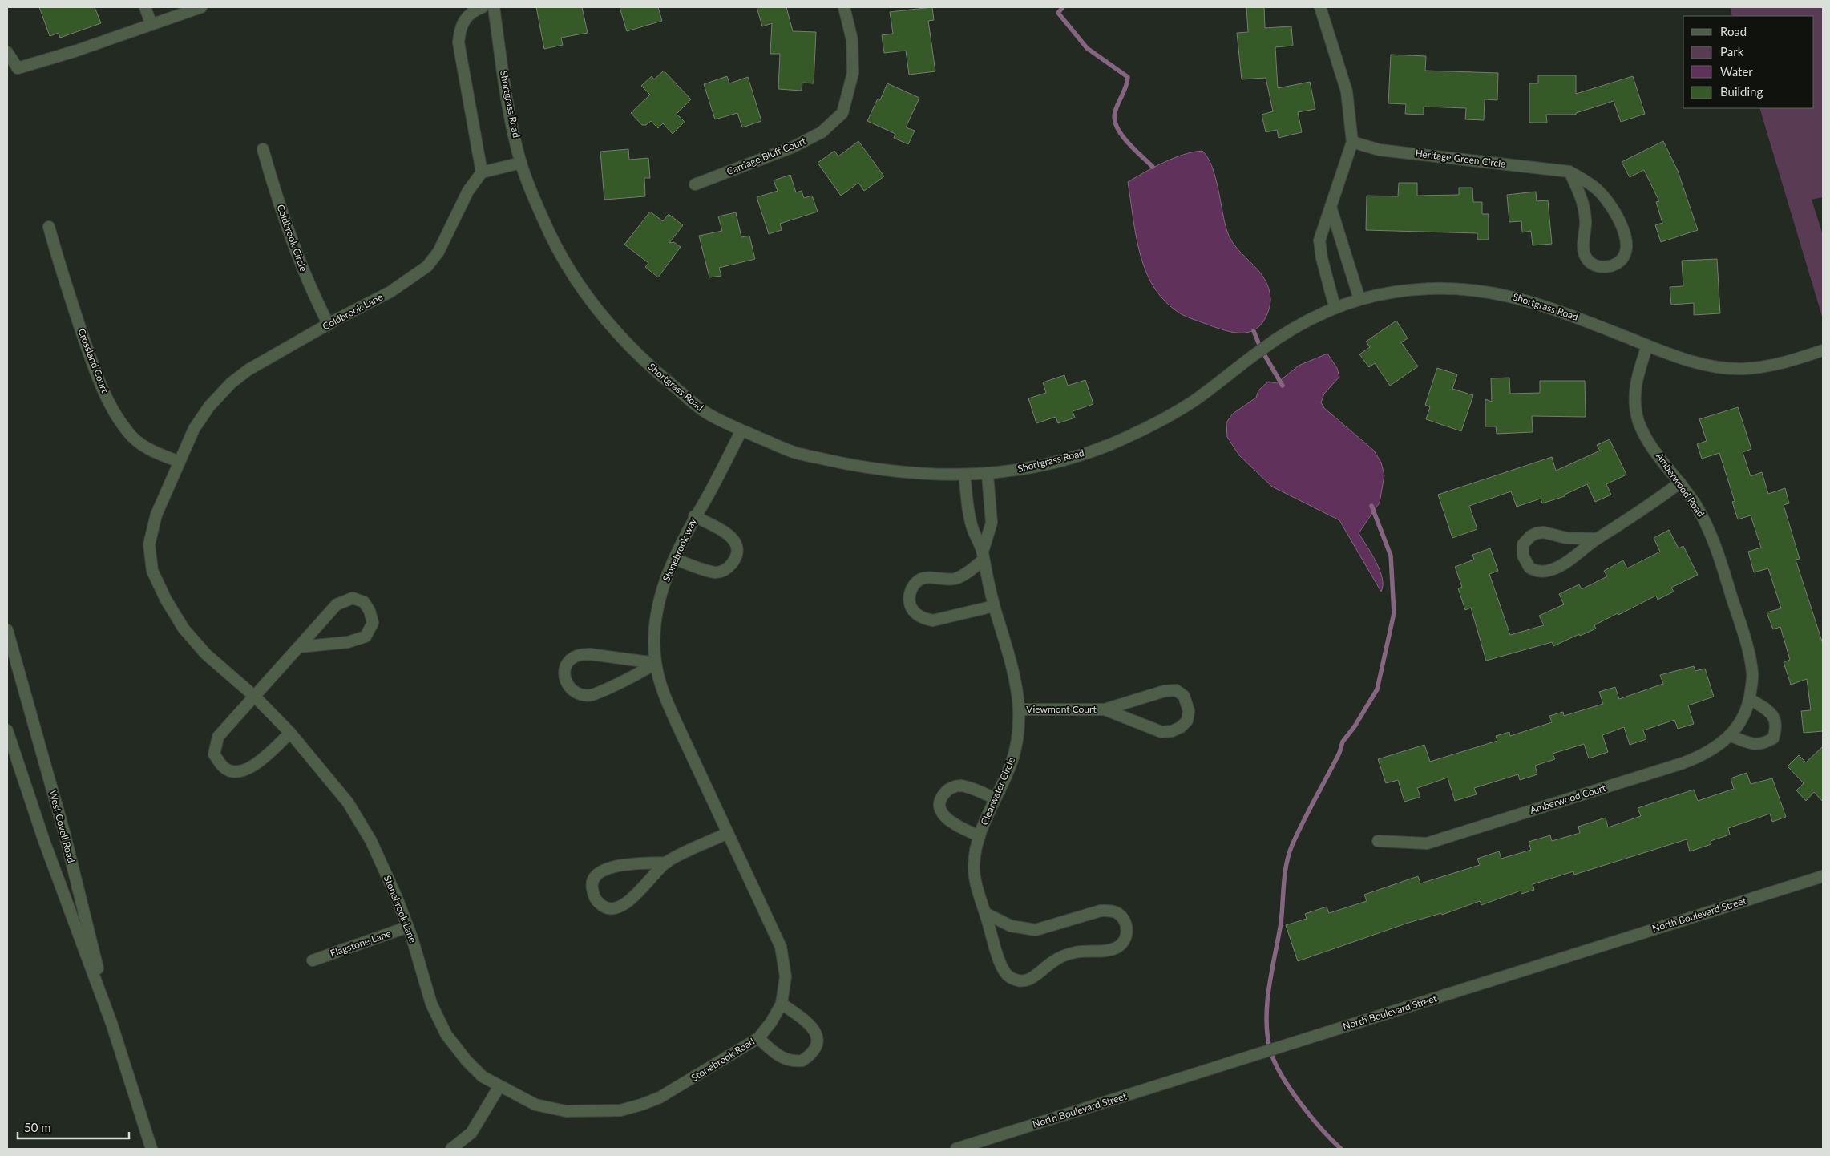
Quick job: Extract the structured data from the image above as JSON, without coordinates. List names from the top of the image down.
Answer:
{
  "streets": {
    "street": [
      "Shortgrass Road",
      "Carriage Bluff Court",
      "Heritage Green Circle",
      "Coldbrook Circle",
      "Coldbrook Lane",
      "Crossland Court",
      "Amberwood Road",
      "Stonebrook way",
      "Viewmont Court",
      "Clearwater Circle",
      "Amberwood Court",
      "West Covell Road",
      "Stonebrook Lane",
      "North Boulevard Street",
      "Flagstone Lane",
      "Stonebrook Road"
    ]
  },
  "crossings": [
    ["Shortgrass Road", "Amberwood Road"],
    ["Shortgrass Road", "Stonebrook way"],
    ["Shortgrass Road", "Clearwater Circle"],
    ["Coldbrook Circle", "Coldbrook Lane"],
    ["Coldbrook Lane", "Crossland Court"],
    ["Coldbrook Lane", "Stonebrook Lane"],
    ["Crossland Court", "Stonebrook Lane"],
    ["Amberwood Road", "Amberwood Court"],
    ["Stonebrook way", "Stonebrook Road"],
    ["Viewmont Court", "Clearwater Circle"],
    ["Stonebrook Lane", "Flagstone Lane"],
    ["Stonebrook Lane", "Stonebrook Road"]
  ],
  "legend": [
    "Road",
    "Park",
    "Water",
    "Building"
  ],
  "scale_bar": "50 m"
}
